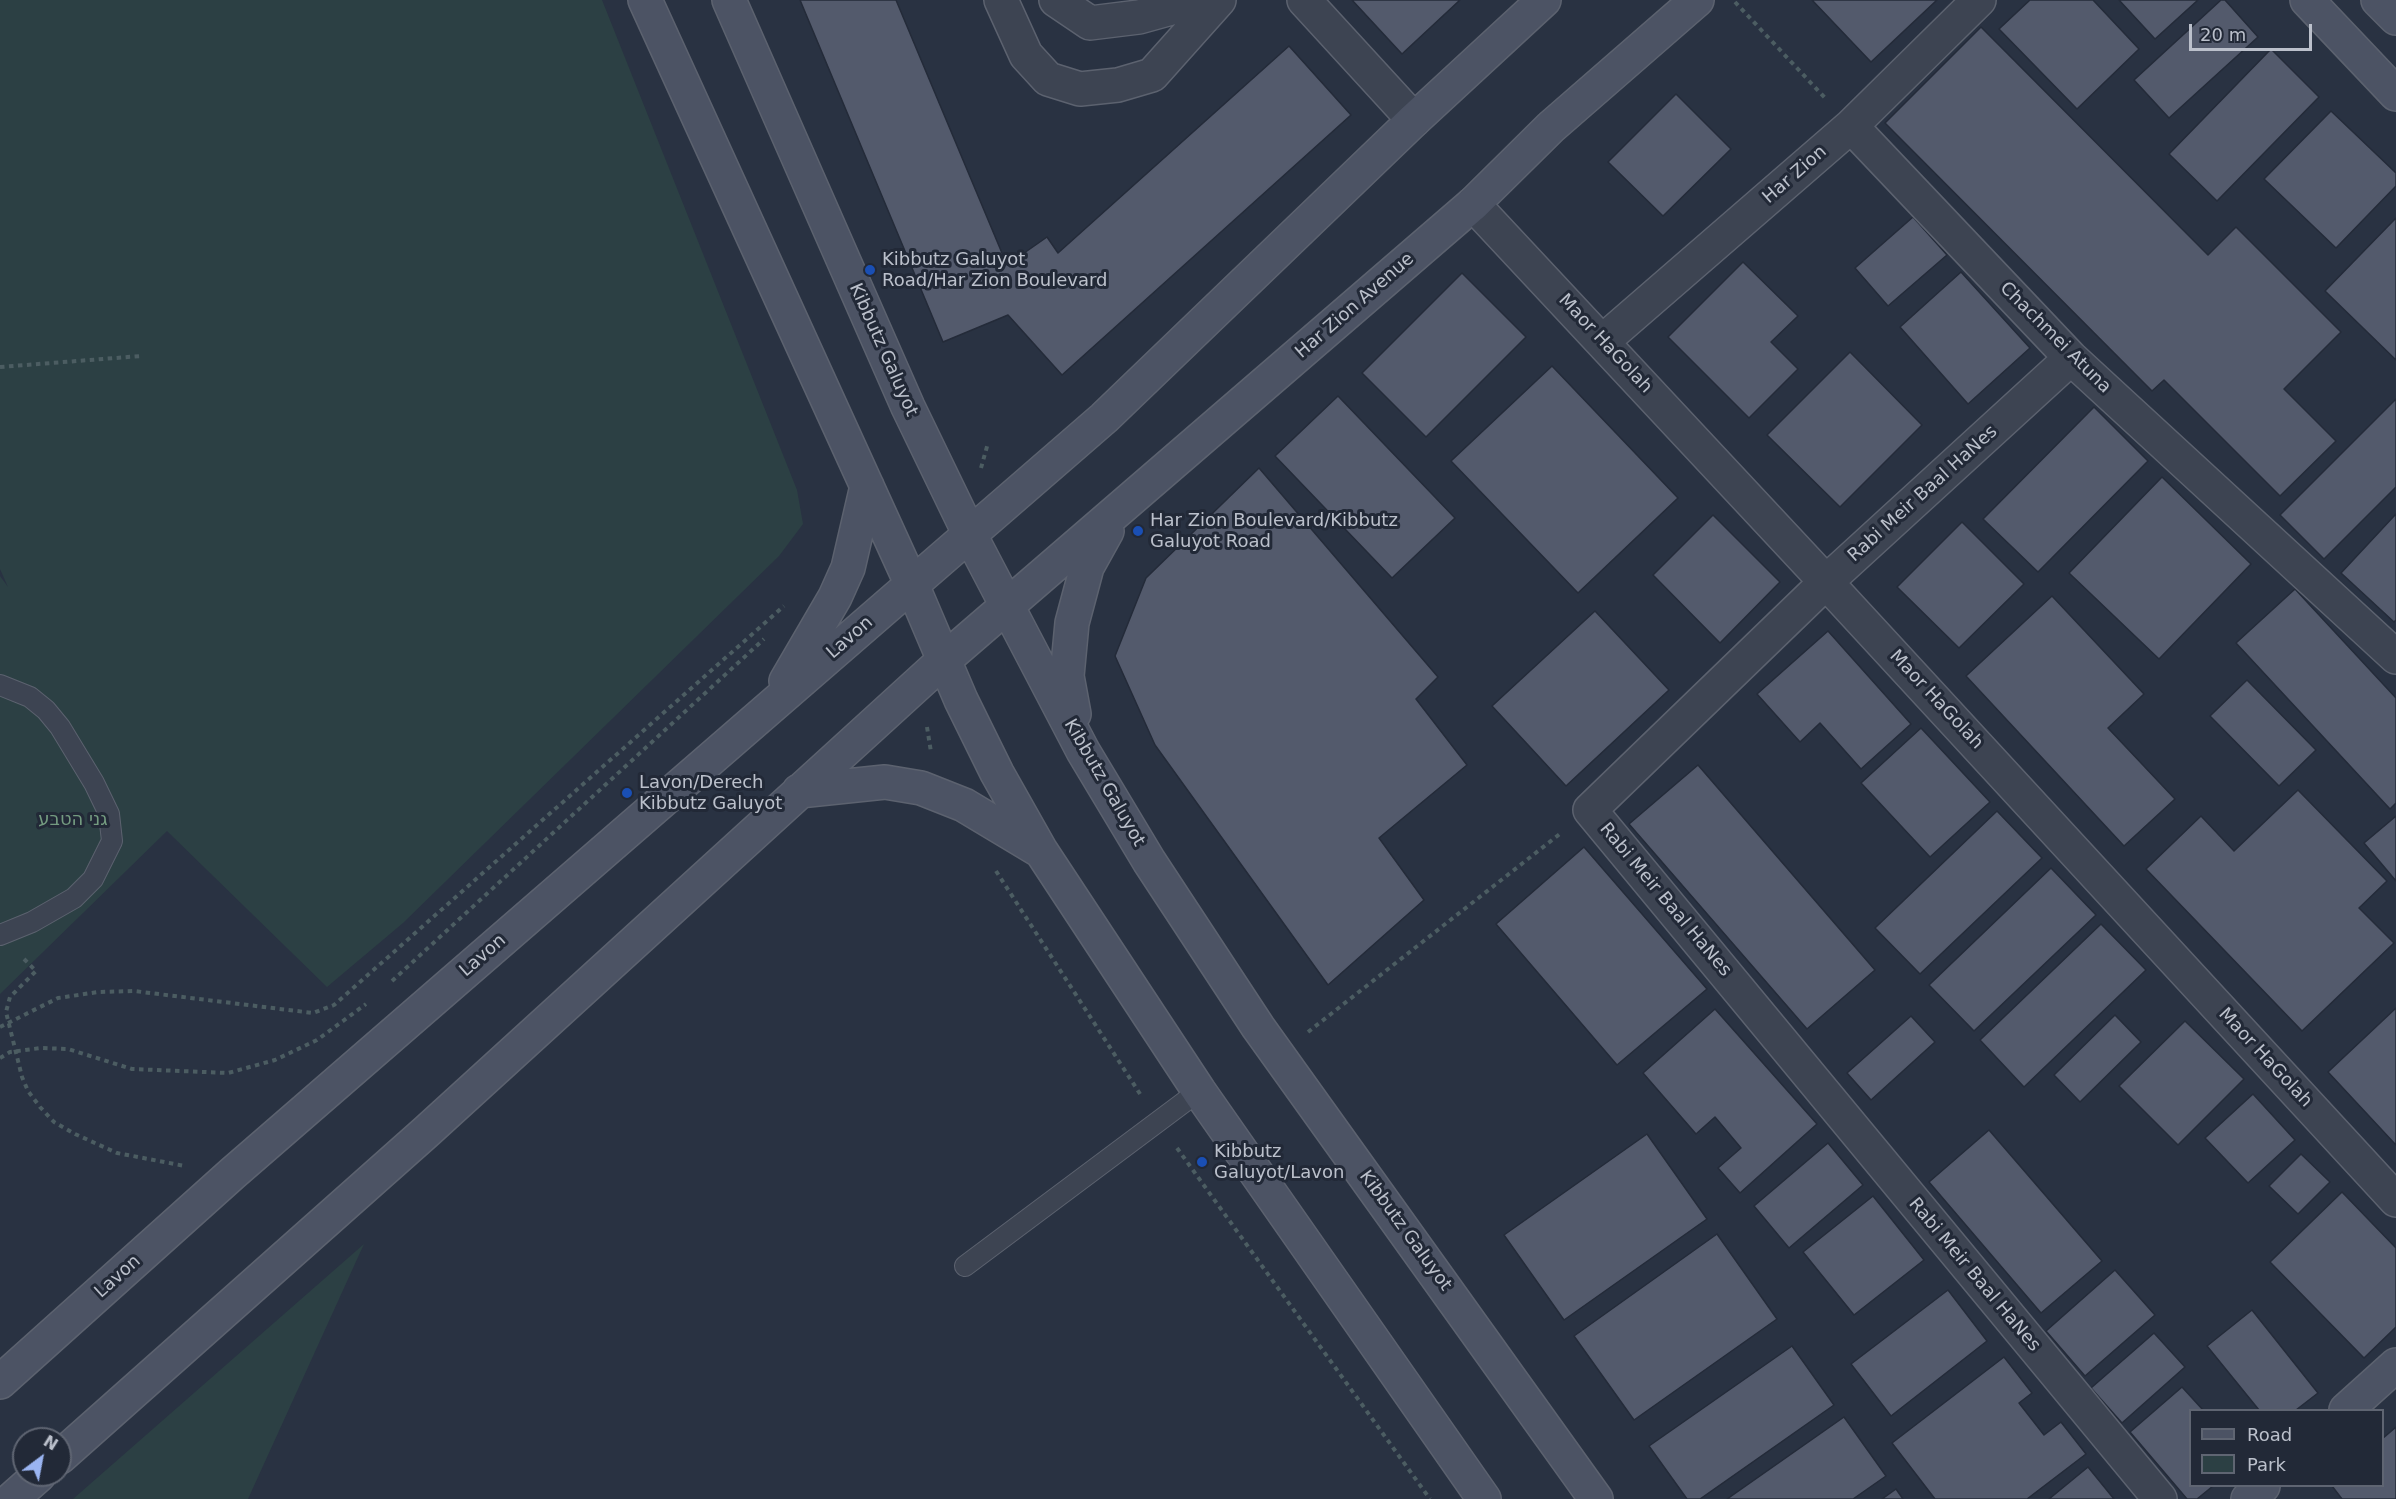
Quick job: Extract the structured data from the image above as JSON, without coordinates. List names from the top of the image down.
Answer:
{
  "streets": {
    "main road": ["Har Zion Avenue", "Kibbutz Galuyot", "Lavon"],
    "street": [
      "Har Zion",
      "Chachmei Atuna",
      "Maor HaGolah",
      "Rabi Meir Baal HaNes"
    ]
  },
  "crossings": [
    ["Har Zion", "Chachmei Atuna"],
    ["Har Zion", "Maor HaGolah"],
    ["Har Zion Avenue", "Maor HaGolah"],
    ["Har Zion Avenue", "Kibbutz Galuyot"],
    ["Chachmei Atuna", "Rabi Meir Baal HaNes"],
    ["Maor HaGolah", "Rabi Meir Baal HaNes"],
    ["Kibbutz Galuyot", "Lavon"]
  ],
  "parks": ["גני הטבע"],
  "places": [
    "Kibbutz Galuyot Road/Har Zion Boulevard",
    "Har Zion Boulevard/Kibbutz Galuyot Road",
    "Lavon/Derech Kibbutz Galuyot",
    "Kibbutz Galuyot/Lavon"
  ],
  "legend": ["Road", "Park"],
  "scale_bar": "20 m",
  "north": "top right"
}
